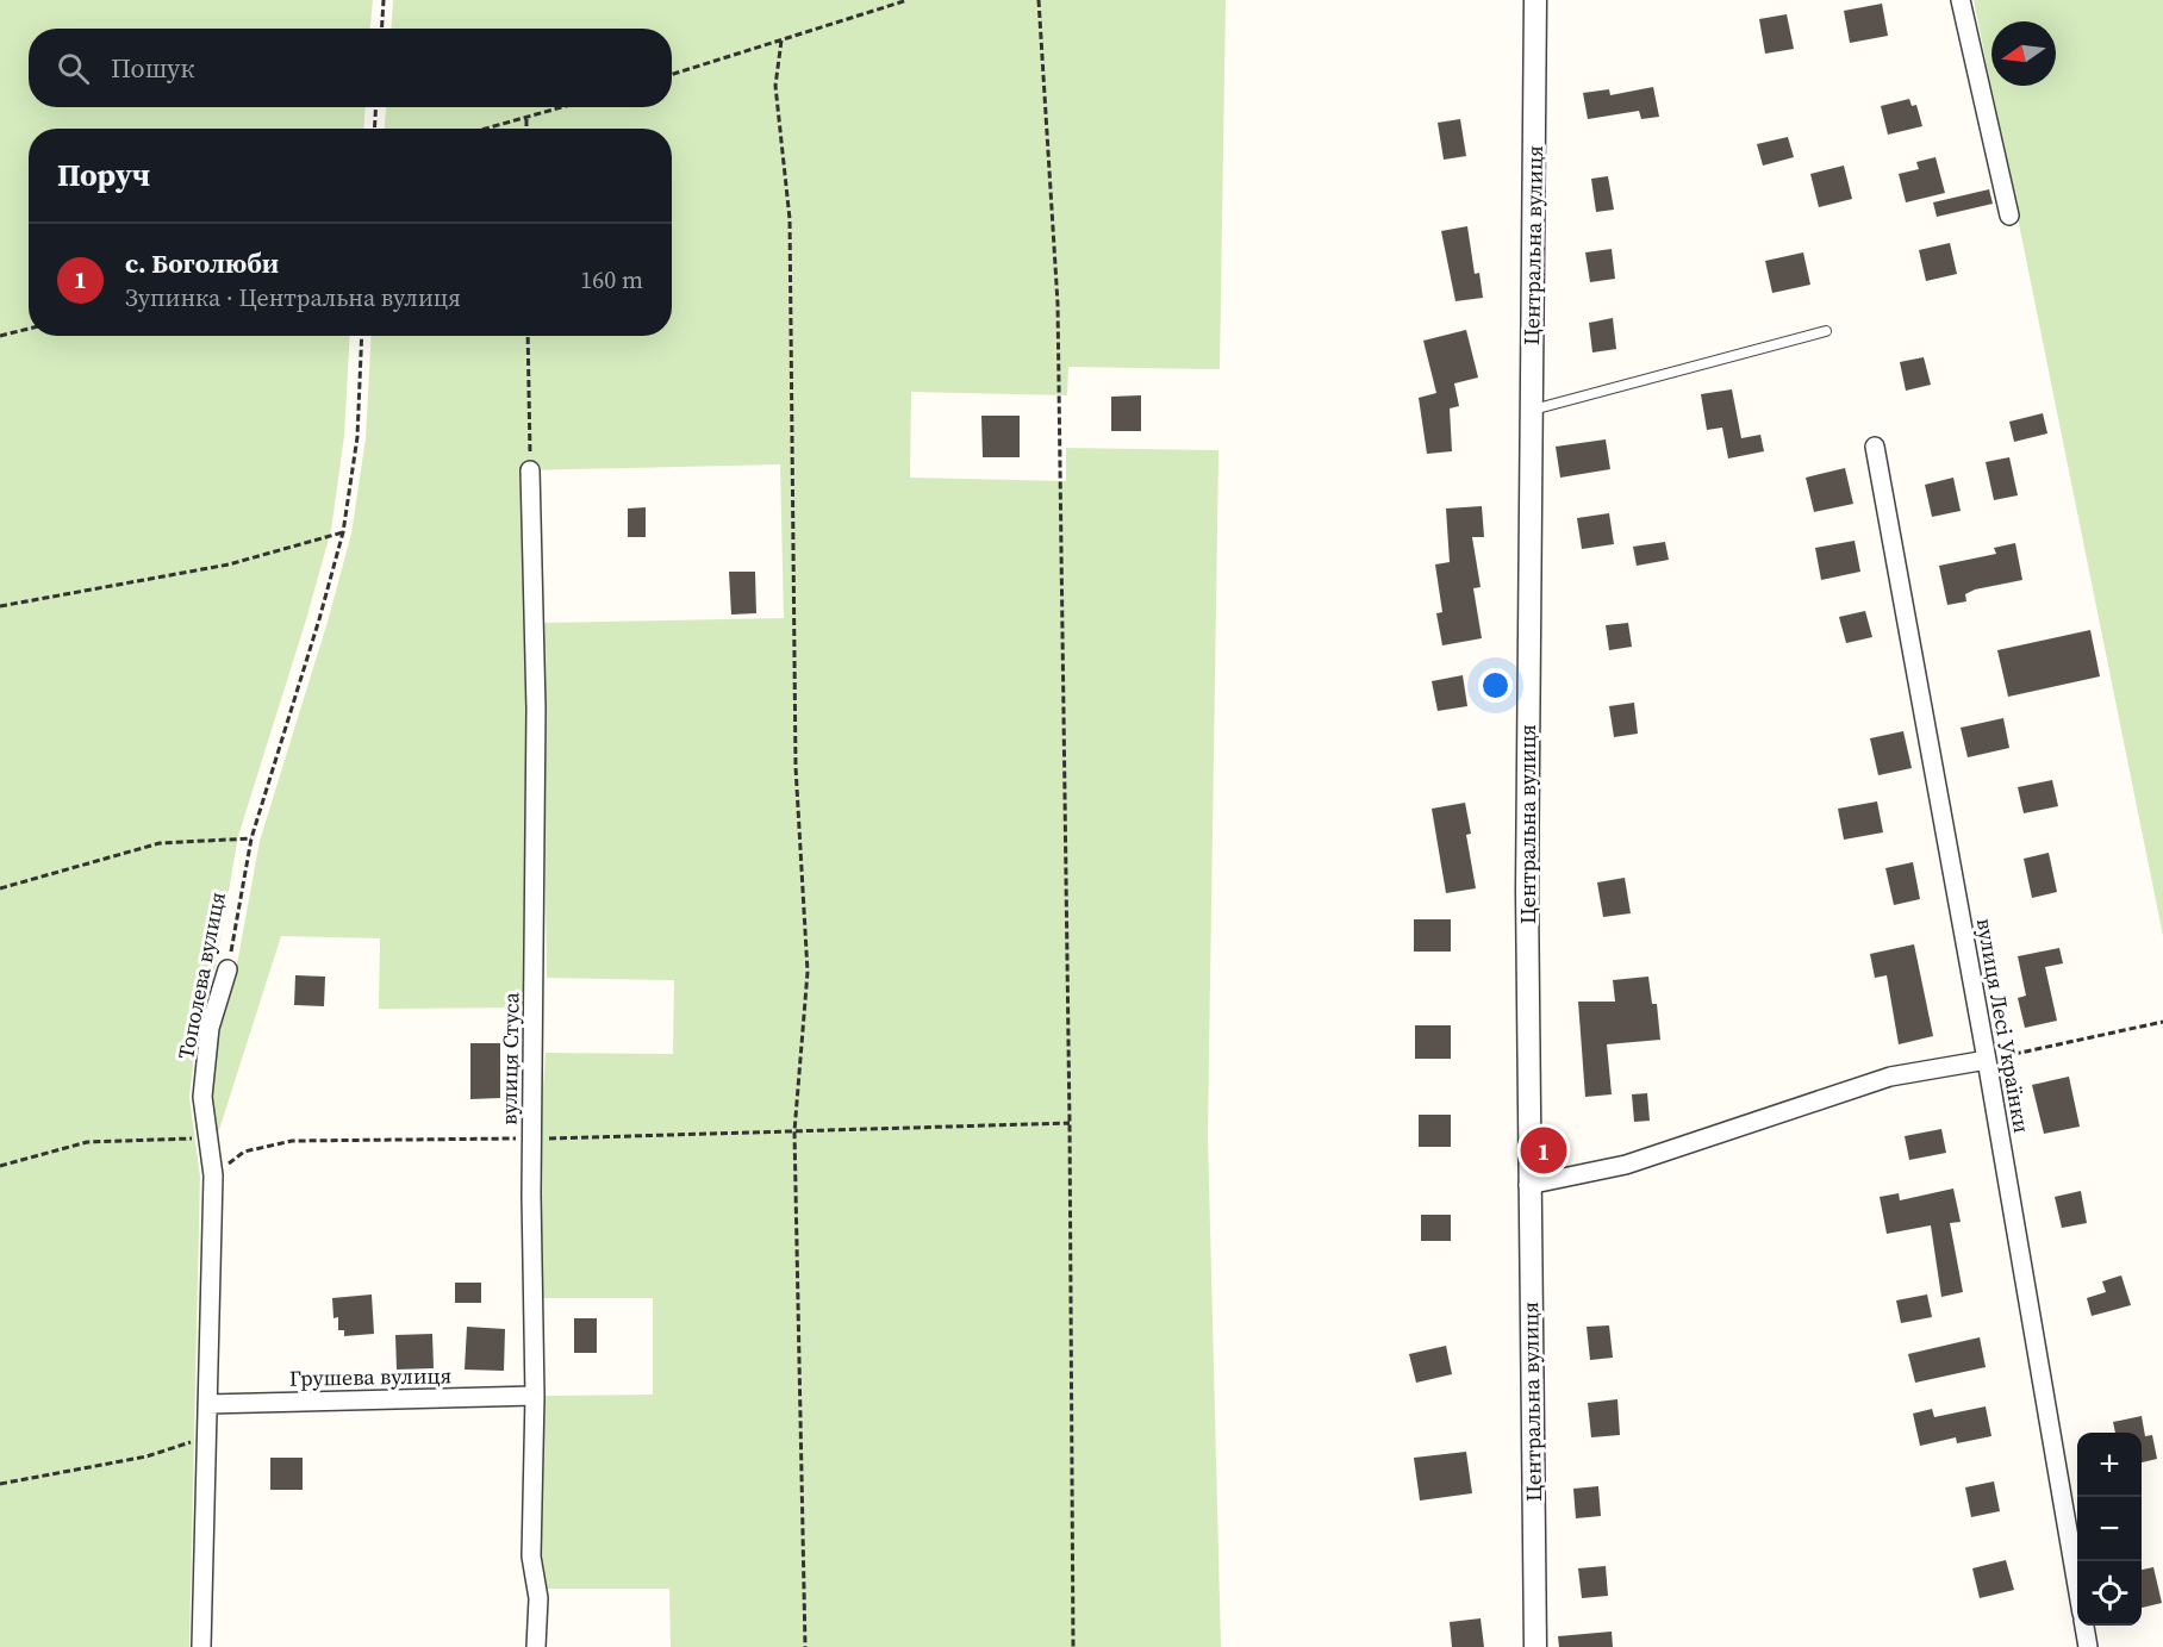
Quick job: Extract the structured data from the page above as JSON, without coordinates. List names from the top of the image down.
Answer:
{
  "streets": {
    "street": [
      "Центральна вулиця",
      "Тополева вулиця",
      "вулиця Лесі Українки",
      "вулиця Стуса",
      "Грушева вулиця"
    ]
  },
  "crossings": [
    ["Тополева вулиця", "Грушева вулиця"],
    ["вулиця Стуса", "Грушева вулиця"]
  ],
  "north": "left",
  "page": {
    "search": "Пошук",
    "heading": "Поруч",
    "list": [
      {
        "mark": "1",
        "name": "с. Боголюби",
        "note": "Зупинка · Центральна вулиця",
        "value": "160 m"
      }
    ],
    "pins": "1",
    "map_buttons": ["+", "−"]
  }
}
